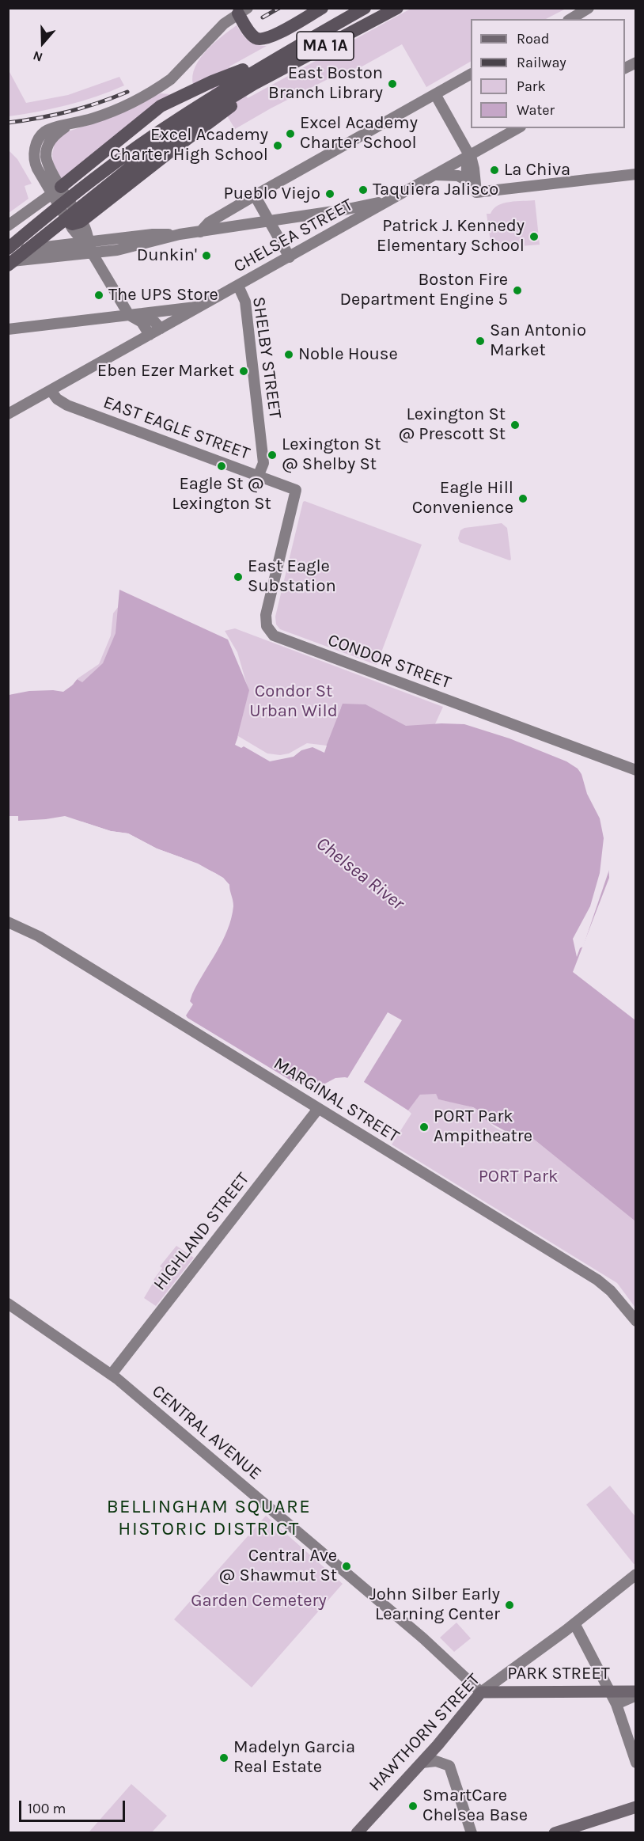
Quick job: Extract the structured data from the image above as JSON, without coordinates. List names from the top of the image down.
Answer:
{
  "streets": {
    "highway": ["MA 1A"],
    "main road": [
      "CHELSEA STREET",
      "SHELBY STREET",
      "EAST EAGLE STREET",
      "CONDOR STREET",
      "MARGINAL STREET",
      "HIGHLAND STREET",
      "CENTRAL AVENUE",
      "PARK STREET",
      "HAWTHORN STREET"
    ]
  },
  "crossings": [
    ["CHELSEA STREET", "SHELBY STREET"],
    ["CHELSEA STREET", "EAST EAGLE STREET"],
    ["SHELBY STREET", "EAST EAGLE STREET"],
    ["EAST EAGLE STREET", "CONDOR STREET"],
    ["MARGINAL STREET", "HIGHLAND STREET"],
    ["HIGHLAND STREET", "CENTRAL AVENUE"],
    ["CENTRAL AVENUE", "PARK STREET"],
    ["CENTRAL AVENUE", "HAWTHORN STREET"],
    ["PARK STREET", "HAWTHORN STREET"]
  ],
  "districts": ["BELLINGHAM SQUARE HISTORIC DISTRICT"],
  "water": ["Chelsea River"],
  "parks": ["Condor St Urban Wild", "PORT Park", "Garden Cemetery"],
  "places": [
    "East Boston Branch Library",
    "Excel Academy Charter School",
    "Excel Academy Charter High School",
    "La Chiva",
    "Taquiera Jalisco",
    "Pueblo Viejo",
    "Patrick J. Kennedy Elementary School",
    "Dunkin'",
    "Boston Fire Department Engine 5",
    "The UPS Store",
    "San Antonio Market",
    "Noble House",
    "Eben Ezer Market",
    "Lexington St @ Prescott St",
    "Lexington St @ Shelby St",
    "Eagle St @ Lexington St",
    "Eagle Hill Convenience",
    "East Eagle Substation",
    "PORT Park Ampitheatre",
    "Central Ave @ Shawmut St",
    "John Silber Early Learning Center",
    "Madelyn Garcia Real Estate",
    "SmartCare Chelsea Base"
  ],
  "legend": [
    "Road",
    "Railway",
    "Park",
    "Water"
  ],
  "scale_bar": "100 m",
  "north": "bottom"
}
